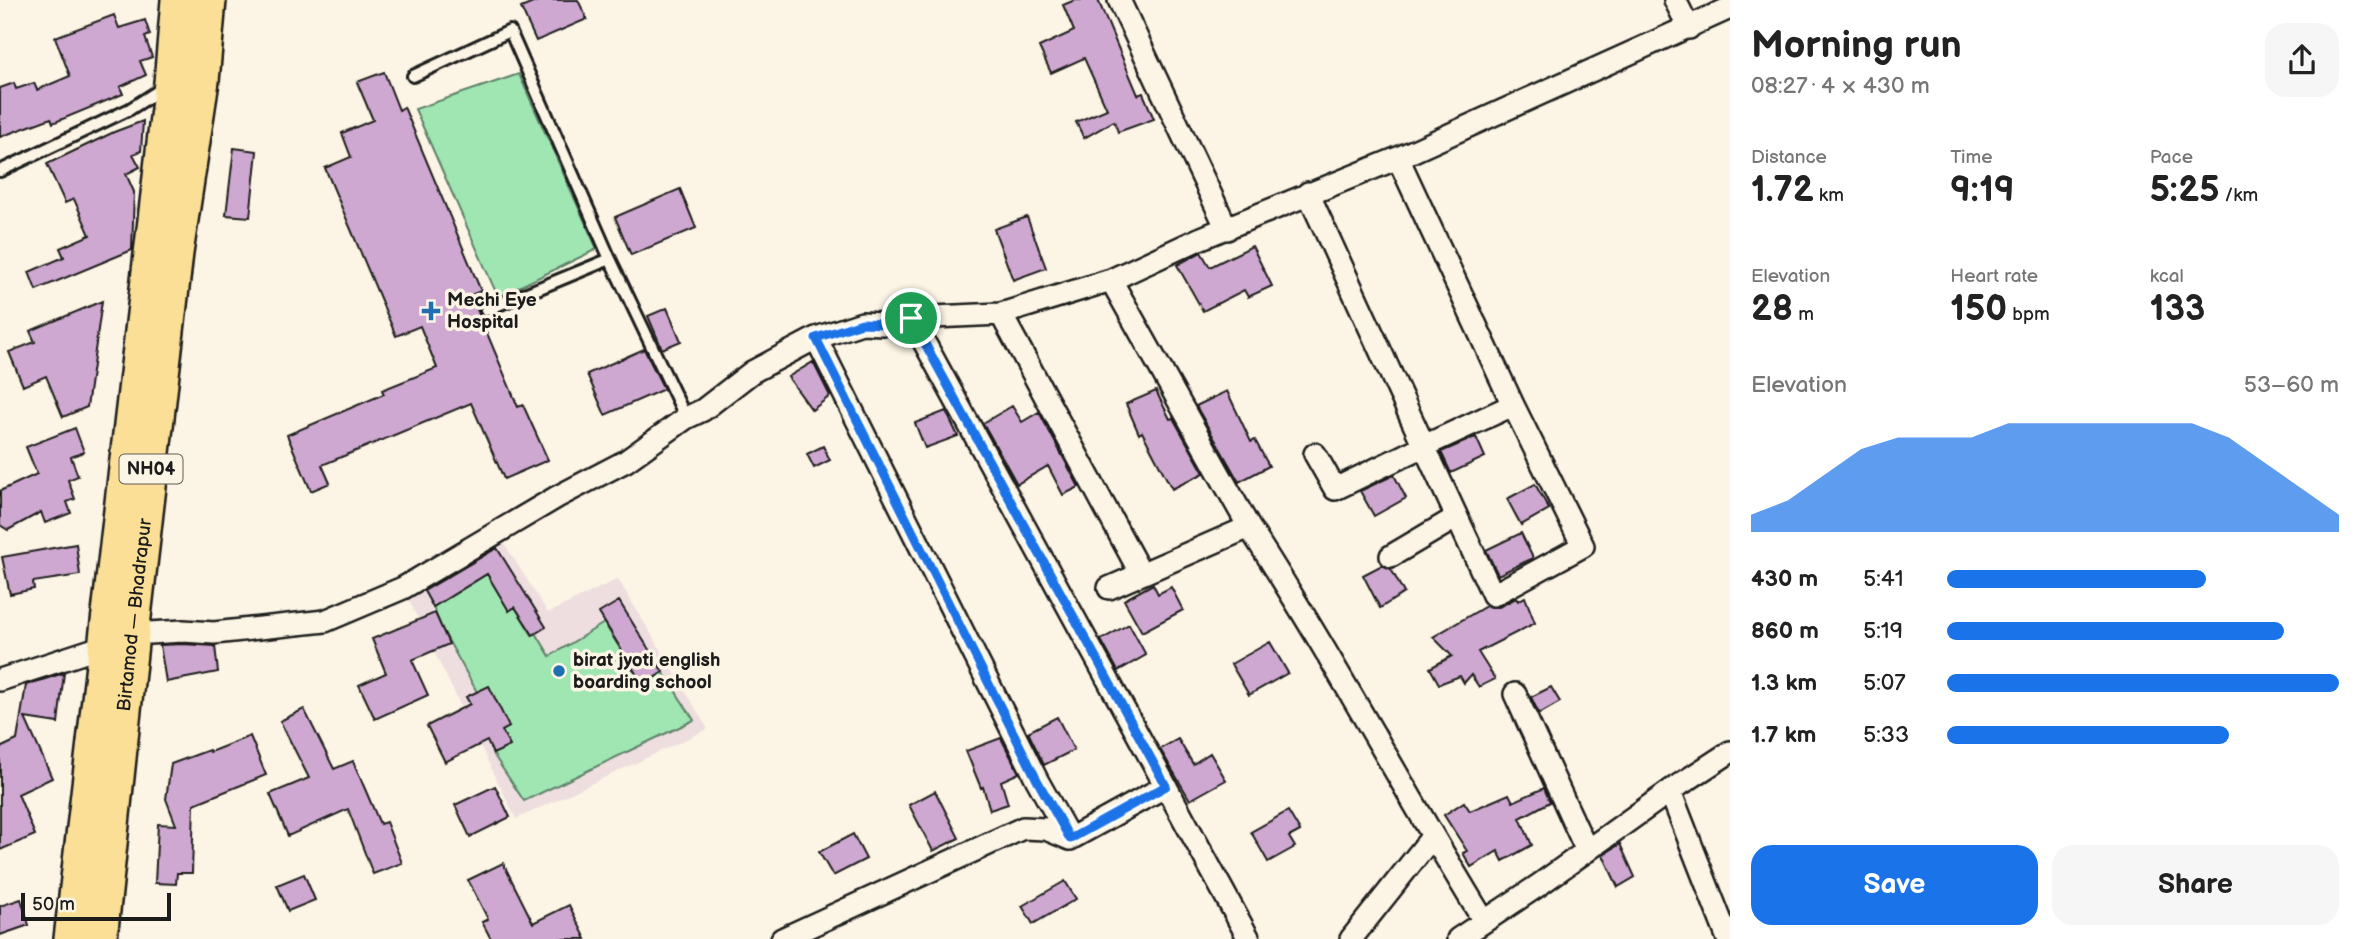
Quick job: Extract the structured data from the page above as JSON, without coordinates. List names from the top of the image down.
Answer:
{
  "streets": {
    "main road": ["NH04", "Birtamod — Bhadrapur"]
  },
  "places": {
    "health": ["Mechi Eye Hospital"],
    "other": ["birat jyoti english boarding school"]
  },
  "scale_bar": "50 m",
  "page": {
    "heading": ["Morning run", "08:27 · 4 × 430 m"],
    "stats": [
      ["Distance", "1.72 km"],
      ["Time", "9:19"],
      ["Pace", "5:25 /km"],
      ["Elevation", "28 m"],
      ["Heart rate", "150 bpm"],
      ["kcal", "133"]
    ],
    "chart": ["Elevation", "53–60 m"],
    "list": [
      {
        "name": "430 m",
        "note": "5:41"
      },
      {
        "name": "860 m",
        "note": "5:19"
      },
      {
        "name": "1.3 km",
        "note": "5:07"
      },
      {
        "name": "1.7 km",
        "note": "5:33"
      }
    ],
    "buttons": ["Save", "Share"],
    "scale": "50 m"
  }
}
